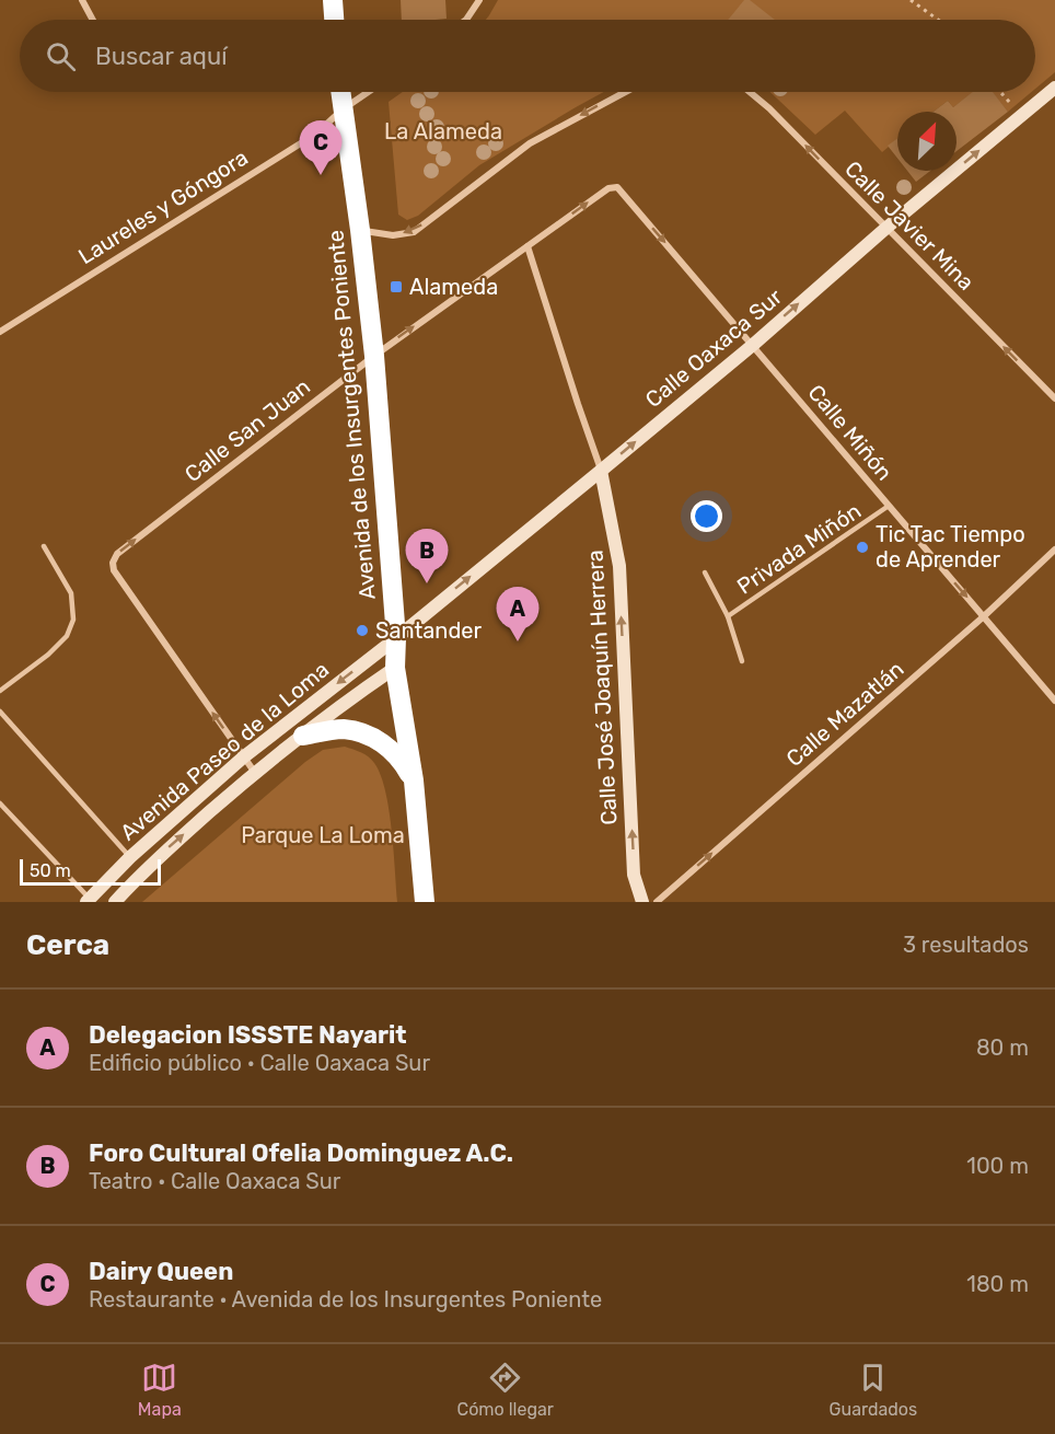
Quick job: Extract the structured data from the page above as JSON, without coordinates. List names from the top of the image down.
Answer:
{
  "streets": {
    "highway": ["Avenida de los Insurgentes Poniente"],
    "street": [
      "Laureles y Góngora",
      "Calle Javier Mina",
      "Calle Oaxaca Sur",
      "Calle San Juan",
      "Calle Miñón",
      "Calle José Joaquín Herrera",
      "Calle Mazatlán",
      "Avenida Paseo de la Loma"
    ],
    "lane": ["Privada Miñón"]
  },
  "crossings": [
    ["Laureles y Góngora", "Avenida de los Insurgentes Poniente"],
    ["Calle Javier Mina", "Calle Oaxaca Sur"],
    ["Calle Oaxaca Sur", "Avenida de los Insurgentes Poniente"],
    ["Calle Oaxaca Sur", "Calle Miñón"],
    ["Calle Oaxaca Sur", "Calle José Joaquín Herrera"],
    ["Calle Oaxaca Sur", "Avenida Paseo de la Loma"],
    ["Avenida de los Insurgentes Poniente", "Calle San Juan"],
    ["Avenida de los Insurgentes Poniente", "Avenida Paseo de la Loma"],
    ["Calle San Juan", "Calle Miñón"],
    ["Calle San Juan", "Calle José Joaquín Herrera"],
    ["Calle San Juan", "Avenida Paseo de la Loma"],
    ["Calle Miñón", "Privada Miñón"],
    ["Calle Miñón", "Calle Mazatlán"]
  ],
  "one_way": [
    "Calle Javier Mina",
    "Calle Oaxaca Sur",
    "Calle Miñón",
    "Calle José Joaquín Herrera",
    "Calle Mazatlán"
  ],
  "parks": ["La Alameda", "Parque La Loma"],
  "places": {
    "transit": ["Alameda"],
    "other": ["Tic Tac Tiempo de Aprender", "Santander"]
  },
  "scale_bar": "50 m",
  "north": "top right",
  "page": {
    "search": "Buscar aquí",
    "pins": ["C", "B", "A"],
    "scale": "50 m",
    "heading": ["Cerca", "3 resultados"],
    "list": [
      {
        "mark": "A",
        "name": "Delegacion ISSSTE Nayarit",
        "note": "Edificio público · Calle Oaxaca Sur",
        "value": "80 m"
      },
      {
        "mark": "B",
        "name": "Foro Cultural Ofelia Dominguez A.C.",
        "note": "Teatro · Calle Oaxaca Sur",
        "value": "100 m"
      },
      {
        "mark": "C",
        "name": "Dairy Queen",
        "note": "Restaurante · Avenida de los Insurgentes Poniente",
        "value": "180 m"
      }
    ],
    "nav": ["Mapa", "Cómo llegar", "Guardados"]
  }
}
